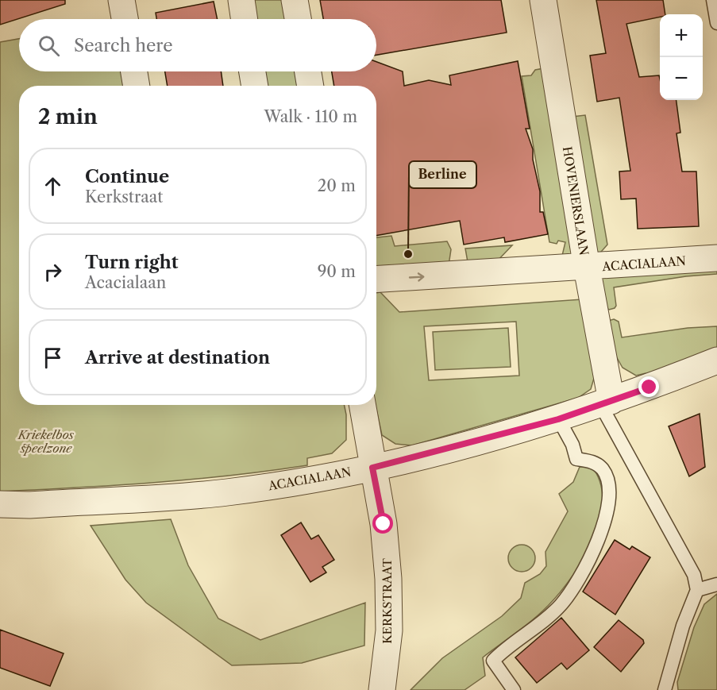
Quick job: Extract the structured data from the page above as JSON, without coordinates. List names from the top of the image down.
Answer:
{
  "streets": {
    "street": ["HOVENIERSLAAN", "ACACIALAAN", "KERKSTRAAT"]
  },
  "crossings": [
    ["HOVENIERSLAAN", "ACACIALAAN"],
    ["ACACIALAAN", "KERKSTRAAT"]
  ],
  "parks": ["Kriekelbos speelzone"],
  "places": ["Berline"],
  "page": {
    "map_buttons": ["+", "−"],
    "search": "Search here",
    "heading": ["2 min", "Walk · 110 m"],
    "list": [
      ["Continue", "Kerkstraat", "20 m"],
      ["Turn right", "Acacialaan", "90 m"],
      "Arrive at destination"
    ]
  }
}
